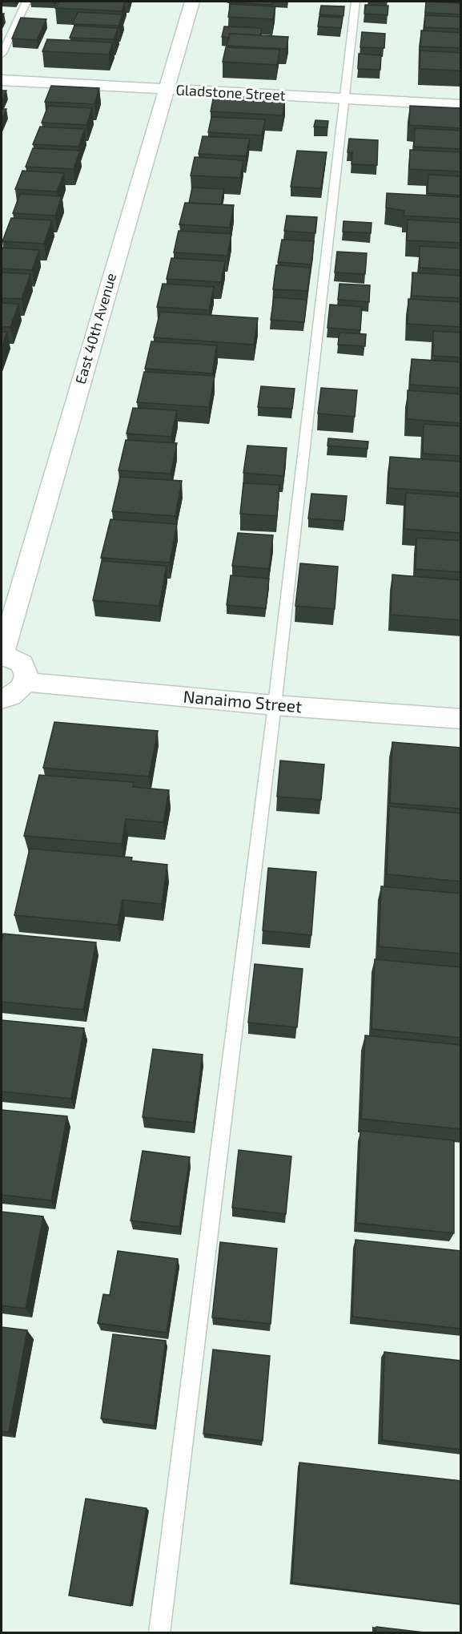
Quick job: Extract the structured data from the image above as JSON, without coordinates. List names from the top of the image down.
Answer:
{
  "streets": {
    "street": ["Gladstone Street", "East 40th Avenue", "Nanaimo Street"]
  },
  "crossings": [
    ["Gladstone Street", "East 40th Avenue"]
  ]
}
